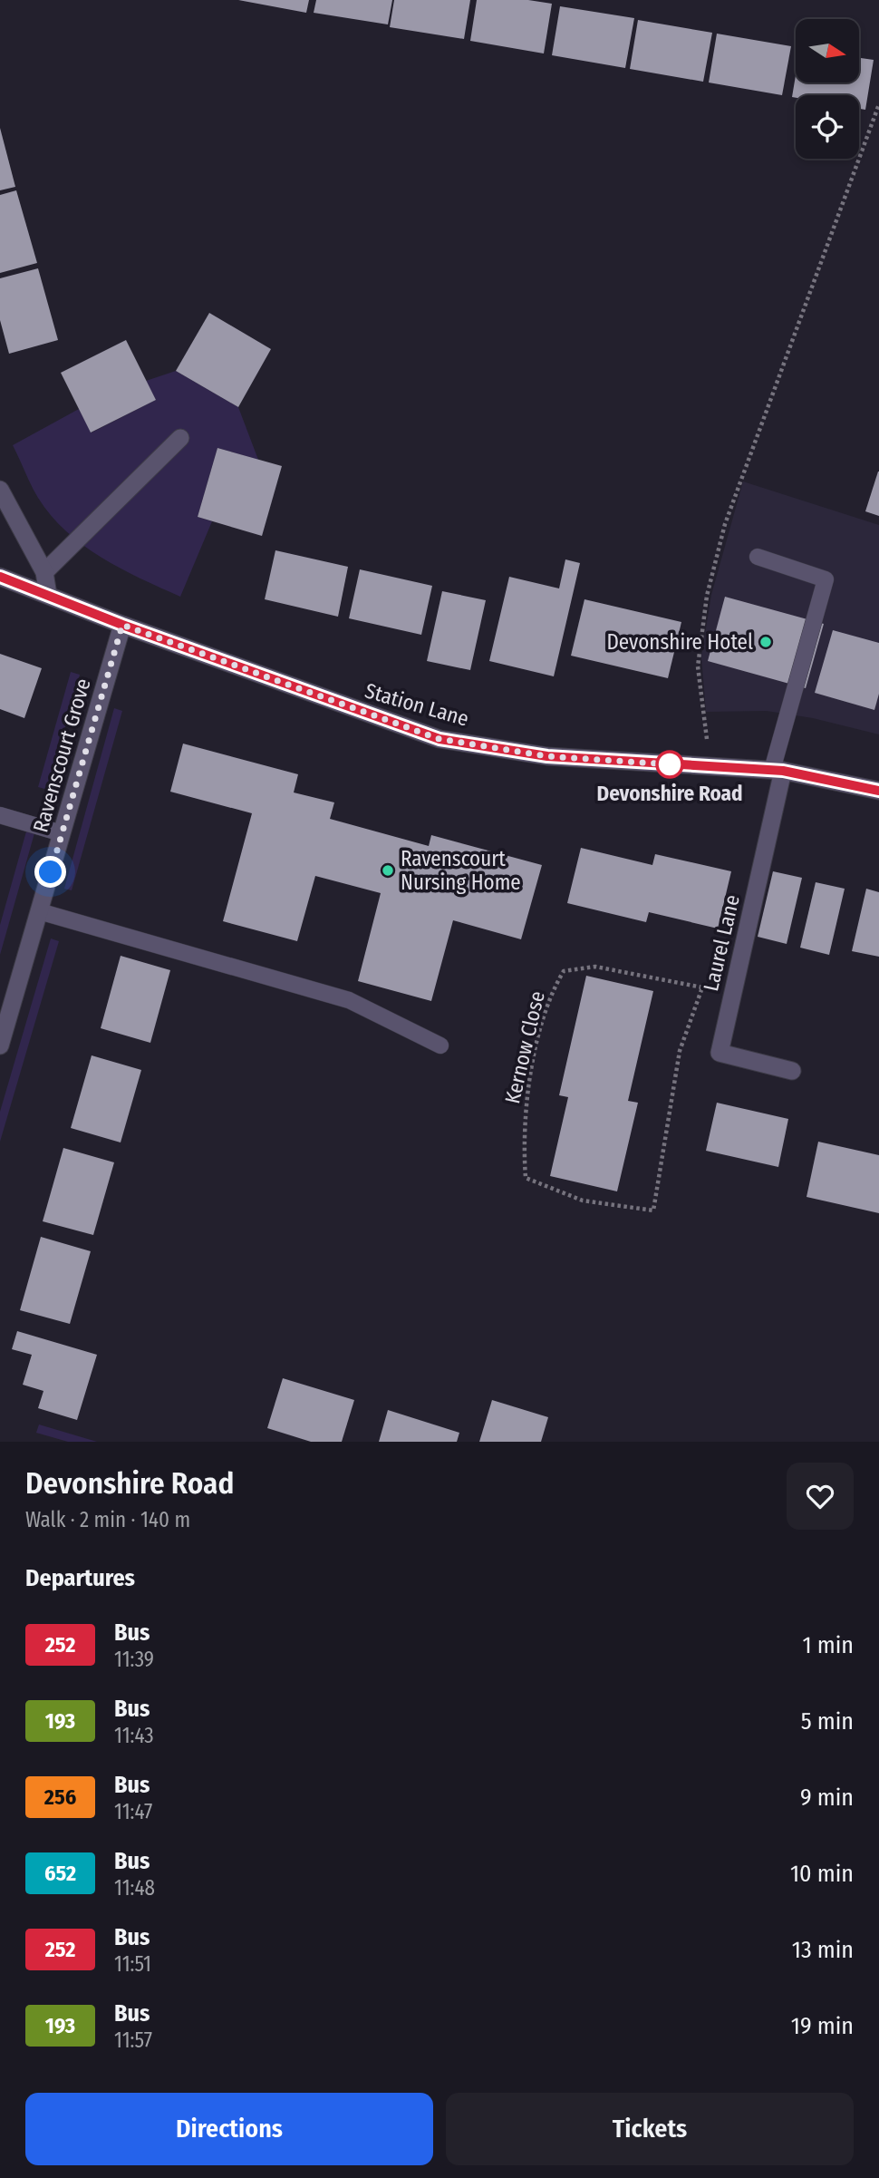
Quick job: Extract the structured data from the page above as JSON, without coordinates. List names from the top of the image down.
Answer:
{
  "streets": {
    "street": ["Station Lane", "Ravenscourt Grove", "Laurel Lane"],
    "path": ["Kernow Close"]
  },
  "crossings": [
    ["Station Lane", "Ravenscourt Grove"],
    ["Station Lane", "Laurel Lane"]
  ],
  "places": ["Devonshire Hotel", "Devonshire Road", "Ravenscourt Nursing Home"],
  "lines": ["bus line 252"],
  "north": "right",
  "page": {
    "heading": [
      ["Devonshire Road", "Walk · 2 min · 140 m"],
      "Departures"
    ],
    "list": [
      {
        "mark": "252",
        "name": "Bus",
        "note": "11:39",
        "value": "1 min"
      },
      {
        "mark": "193",
        "name": "Bus",
        "note": "11:43",
        "value": "5 min"
      },
      {
        "mark": "256",
        "name": "Bus",
        "note": "11:47",
        "value": "9 min"
      },
      {
        "mark": "652",
        "name": "Bus",
        "note": "11:48",
        "value": "10 min"
      },
      {
        "mark": "252",
        "name": "Bus",
        "note": "11:51",
        "value": "13 min"
      },
      {
        "mark": "193",
        "name": "Bus",
        "note": "11:57",
        "value": "19 min"
      }
    ],
    "buttons": ["Directions", "Tickets"]
  }
}
